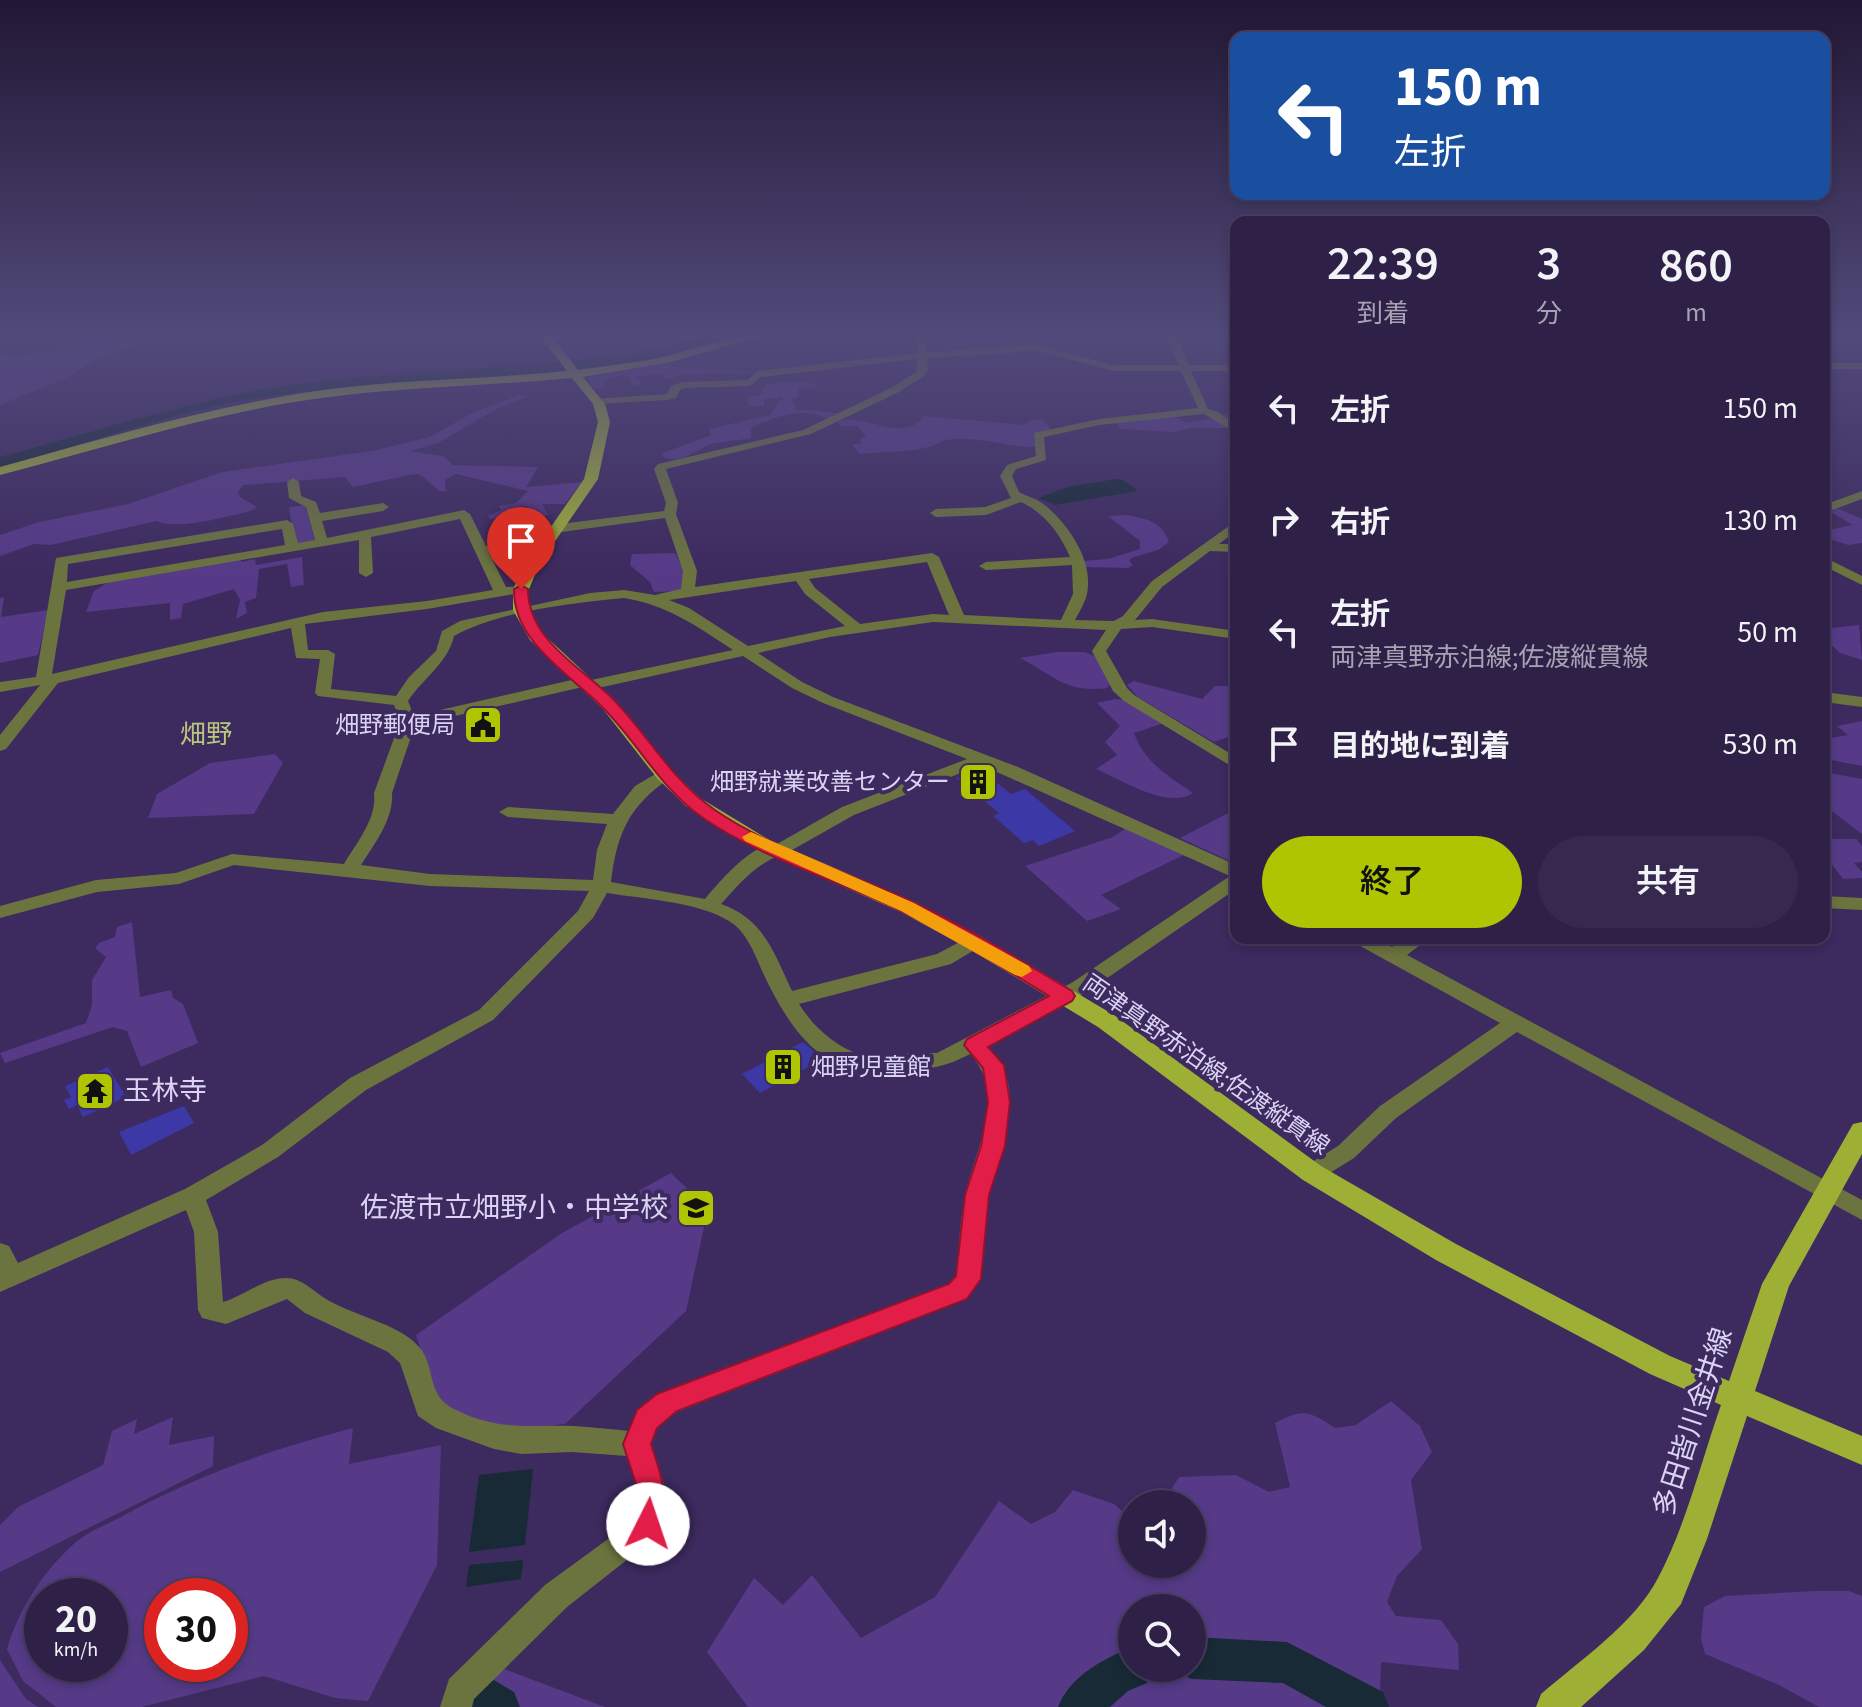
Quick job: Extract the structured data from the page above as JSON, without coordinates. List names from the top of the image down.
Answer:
{
  "streets": {
    "main road": ["両津真野赤泊線;佐渡縦貫線", "多田皆川金井線"]
  },
  "crossings": [
    ["両津真野赤泊線;佐渡縦貫線", "多田皆川金井線"]
  ],
  "districts": ["畑野"],
  "places": {
    "public building": ["畑野郵便局"],
    "building": ["畑野就業改善センター", "畑野児童館"],
    "temple": ["玉林寺"],
    "school or university": ["佐渡市立畑野小・中学校"]
  },
  "page": {
    "turn": ["150 m", "左折"],
    "eta": [
      "22:39",
      "到着",
      "3",
      "分",
      "860",
      "m"
    ],
    "list": [
      {
        "name": "左折",
        "value": "150 m"
      },
      {
        "name": "右折",
        "value": "130 m"
      },
      {
        "name": "左折",
        "note": "両津真野赤泊線;佐渡縦貫線",
        "value": "50 m"
      },
      {
        "name": "目的地に到着",
        "value": "530 m"
      }
    ],
    "buttons": ["終了", "共有"],
    "speed": "20 km/h",
    "limit": "30"
  }
}
